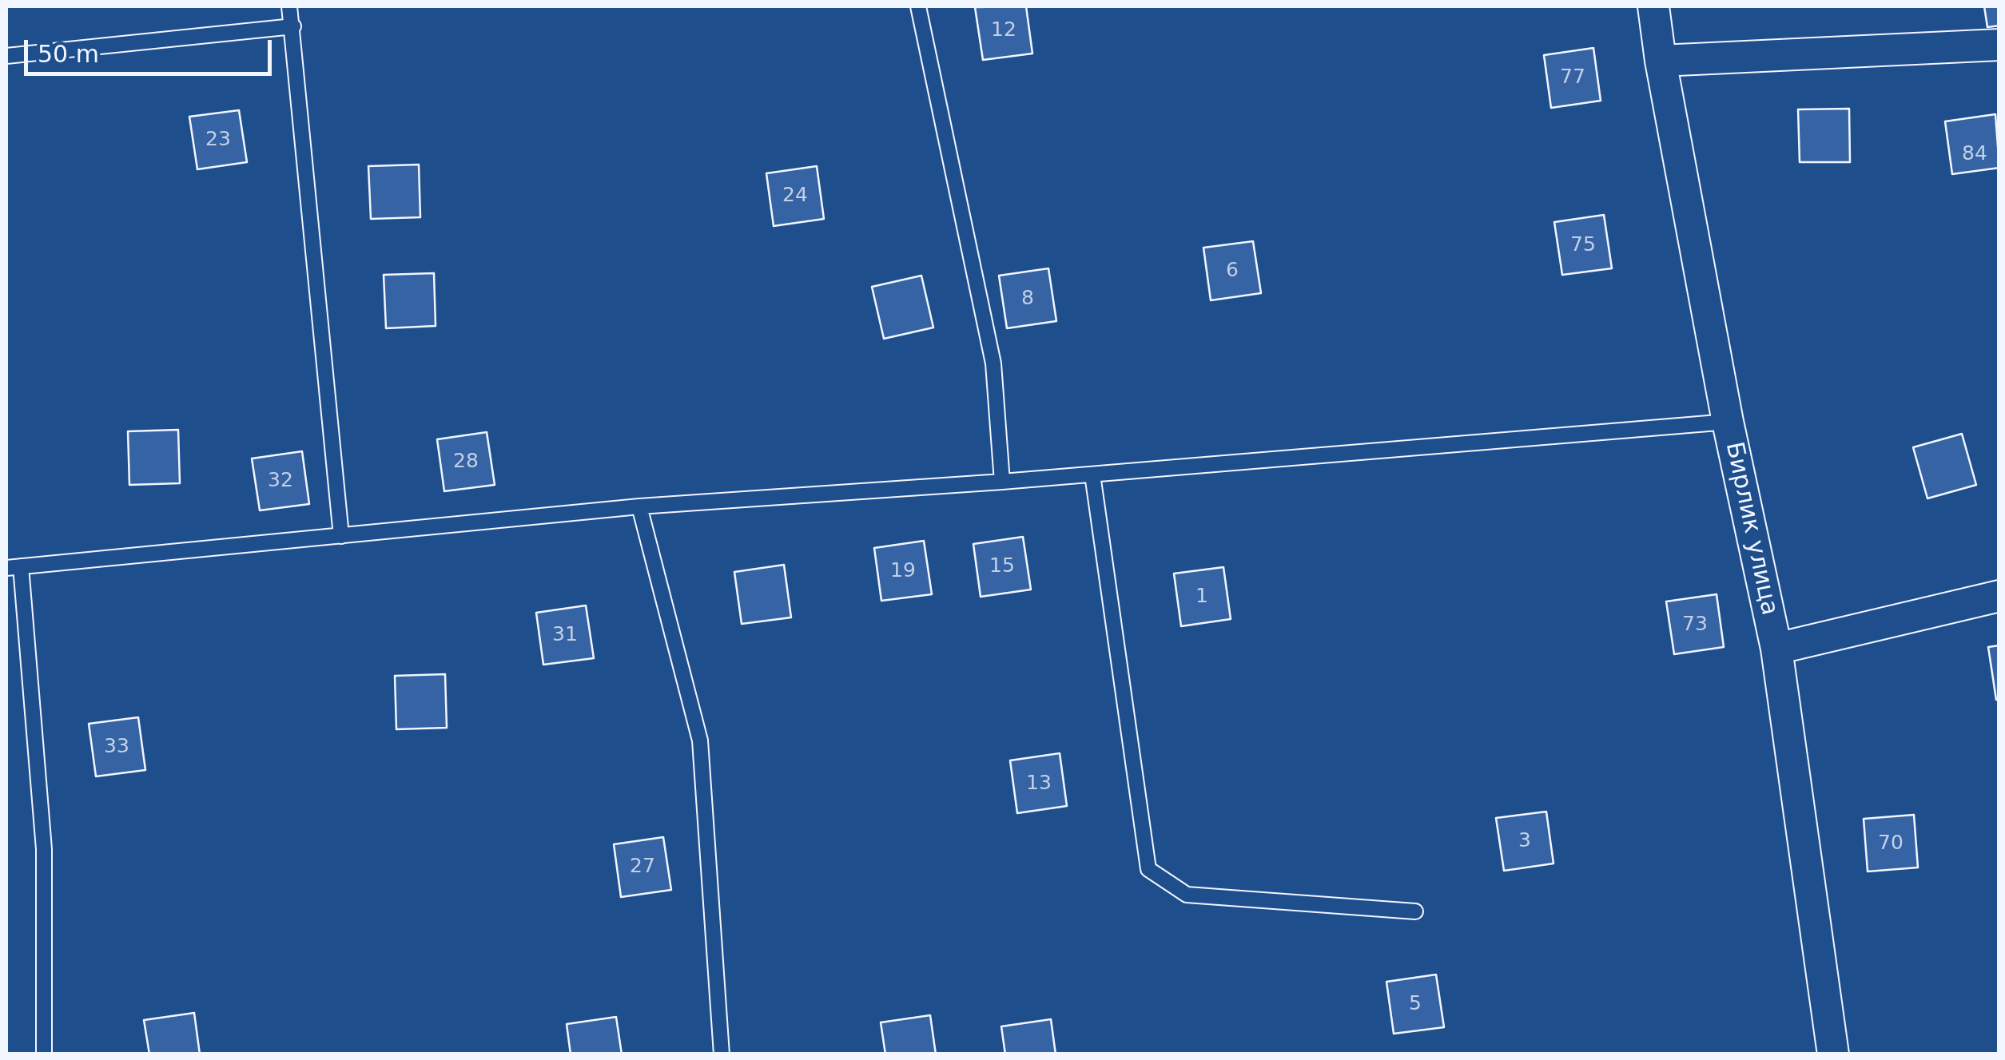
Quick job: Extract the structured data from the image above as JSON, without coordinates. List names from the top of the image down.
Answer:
{
  "streets": {
    "street": ["Бирлик улица"]
  },
  "house_numbers": [
    "12",
    "77",
    "23",
    "84",
    "24",
    "75",
    "6",
    "8",
    "28",
    "32",
    "15",
    "19",
    "1",
    "73",
    "31",
    "33",
    "13",
    "3",
    "70",
    "27",
    "5"
  ],
  "scale_bar": "50 m"
}
